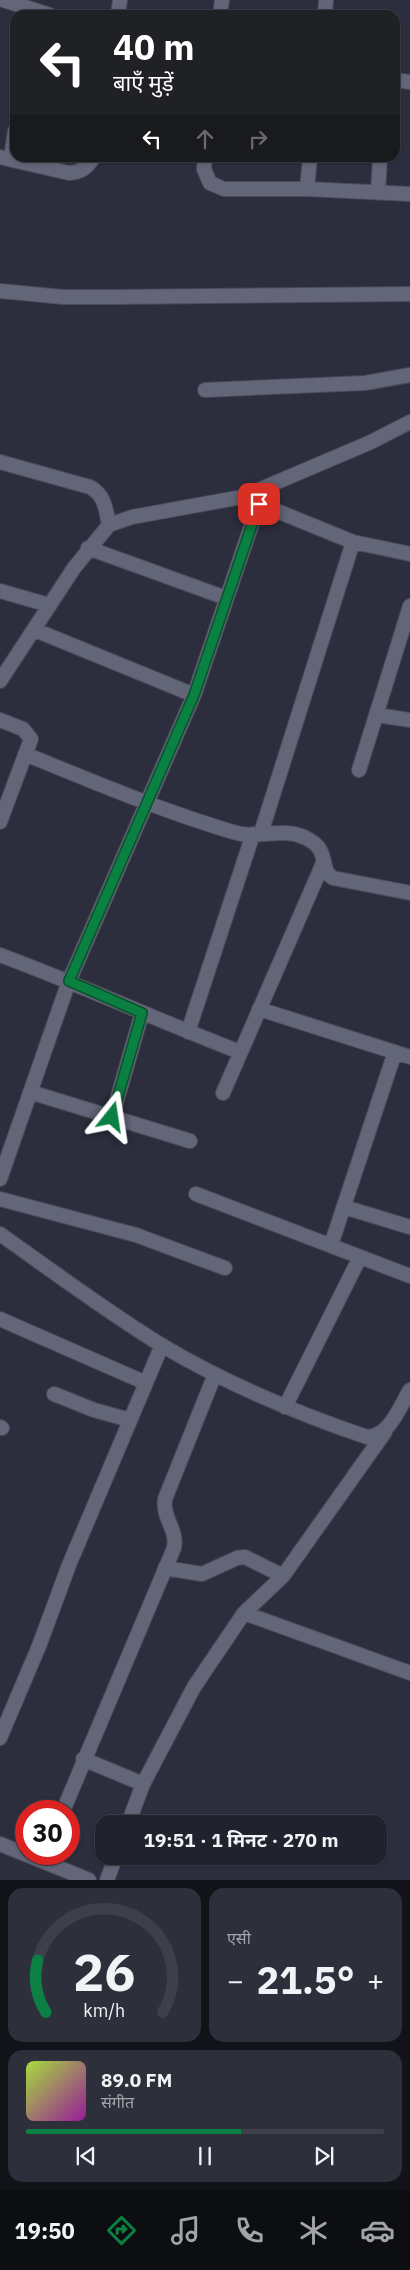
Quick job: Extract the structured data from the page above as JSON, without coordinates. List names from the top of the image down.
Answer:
{
  "page": {
    "turn": ["40 m", "बाएँ मुड़ें"],
    "limit": "30",
    "trip": "19:51 · 1 मिनट · 270 m",
    "tile": "एसी",
    "heat": ["−", "21.5°", "+"],
    "song": ["89.0 FM", "संगीत"],
    "tabs": "19:50",
    "gauge": ["26", "km/h"]
  }
}
